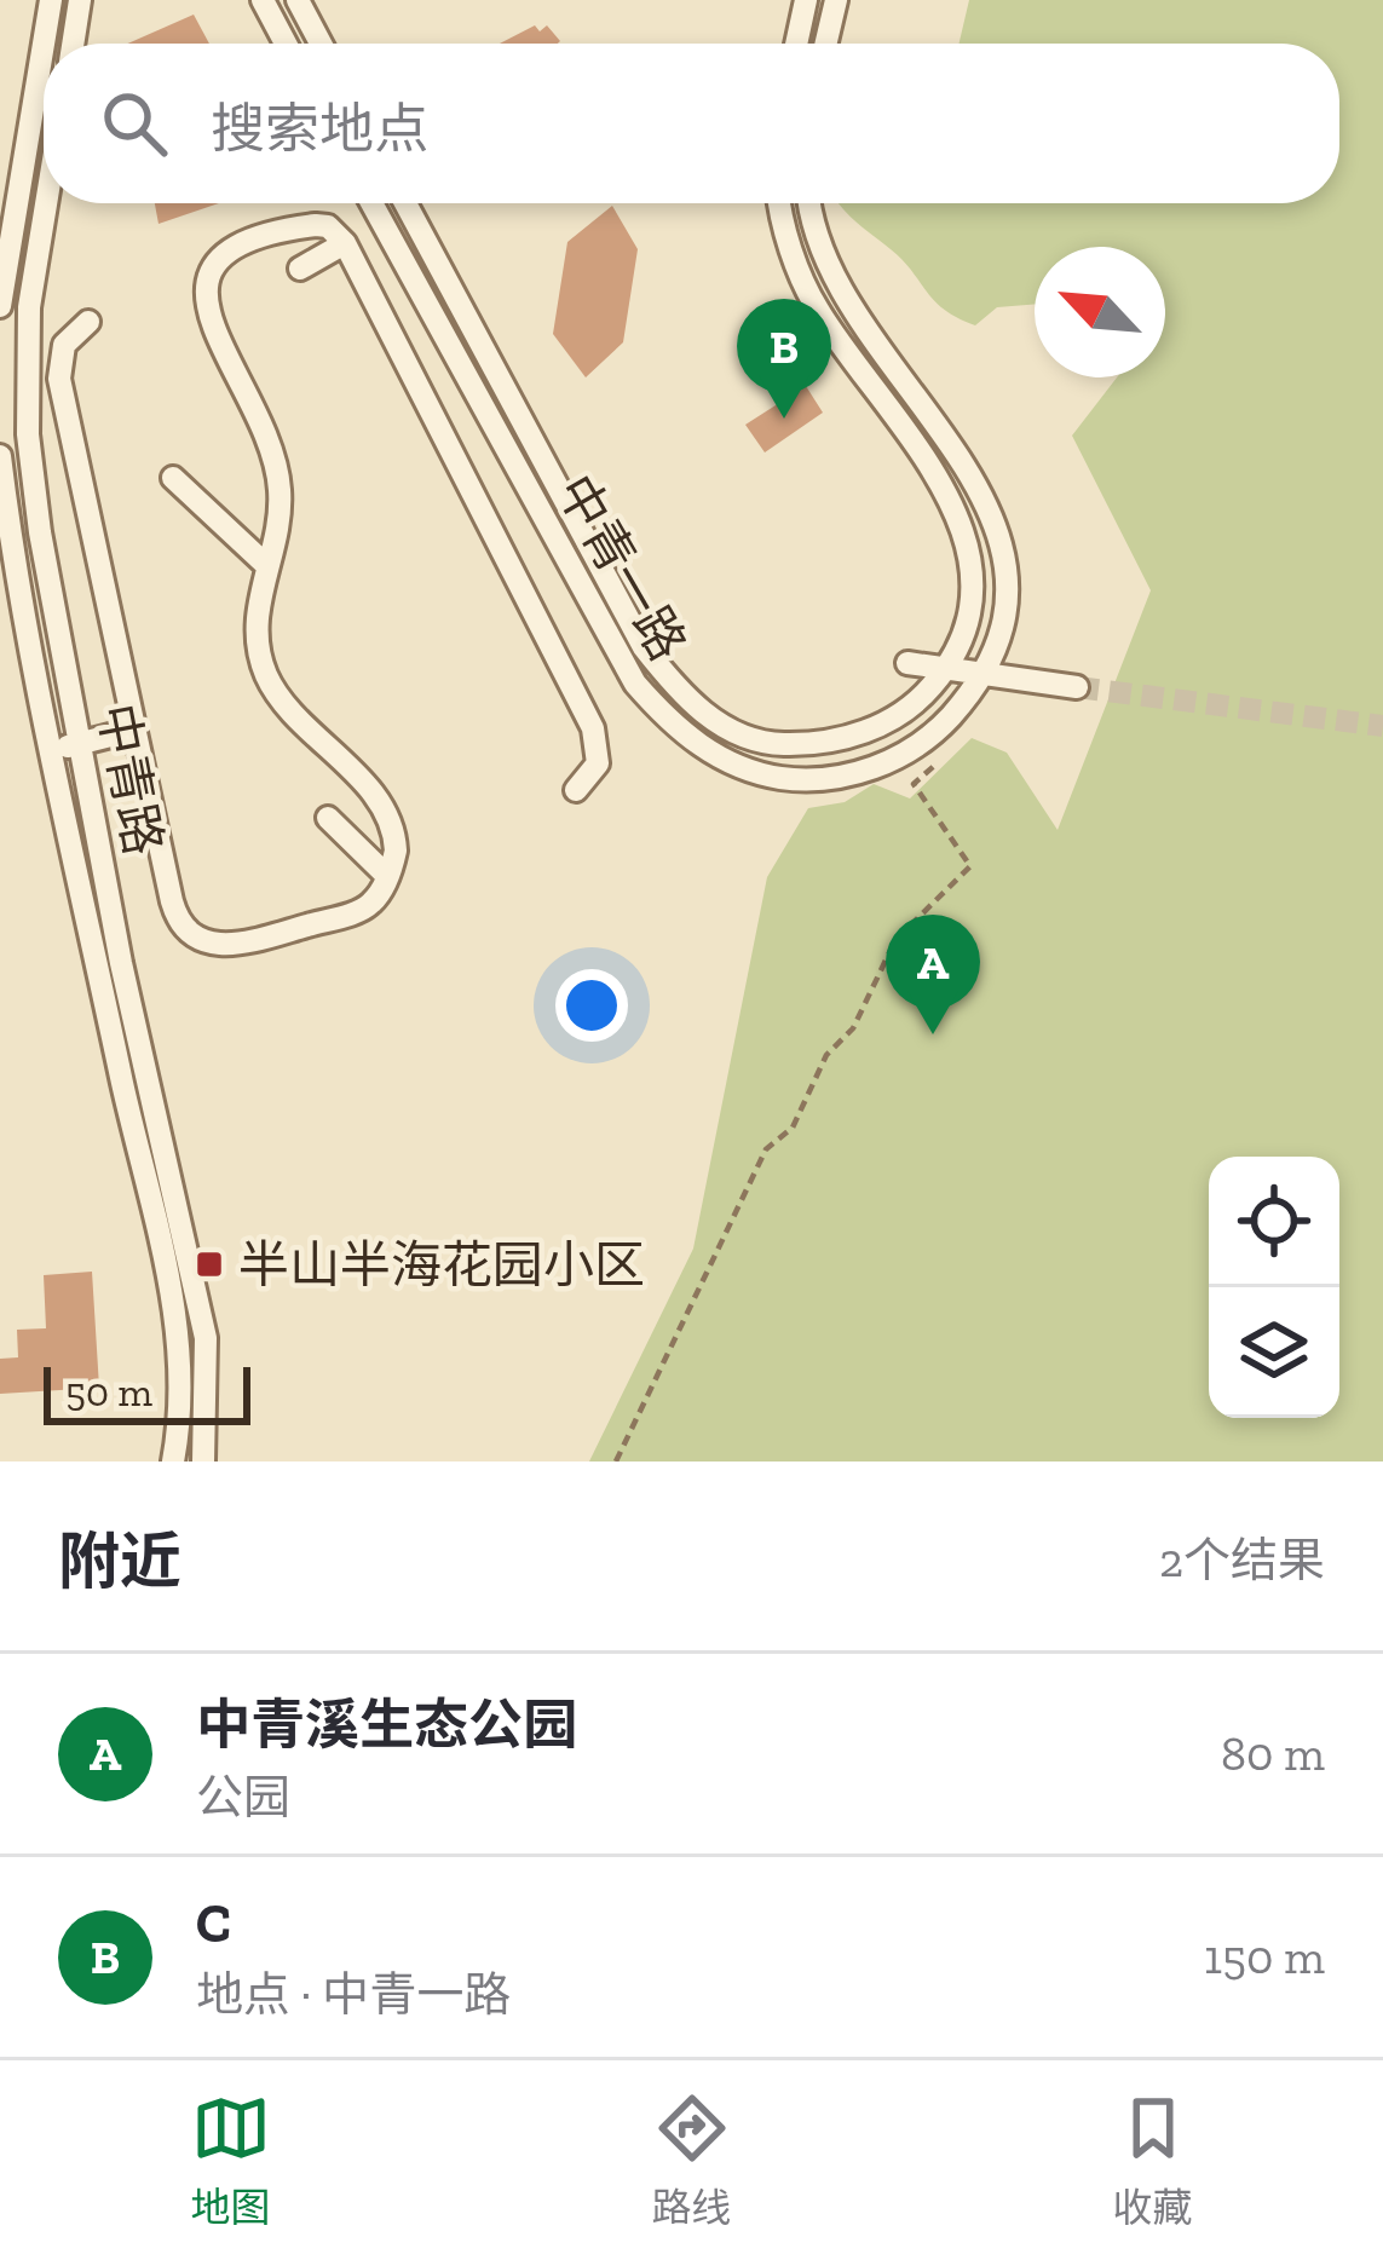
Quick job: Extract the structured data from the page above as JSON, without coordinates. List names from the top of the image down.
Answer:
{
  "streets": {
    "street": ["中青一路", "中青路"]
  },
  "places": {
    "transit": ["半山半海花园小区"]
  },
  "scale_bar": "50 m",
  "north": "top left",
  "page": {
    "search": "搜索地点",
    "pins": ["B", "A"],
    "scale": "50 m",
    "heading": ["附近", "2个结果"],
    "list": [
      {
        "mark": "A",
        "name": "中青溪生态公园",
        "note": "公园",
        "value": "80 m"
      },
      {
        "mark": "B",
        "name": "C",
        "note": "地点 · 中青一路",
        "value": "150 m"
      }
    ],
    "nav": ["地图", "路线", "收藏"]
  }
}
